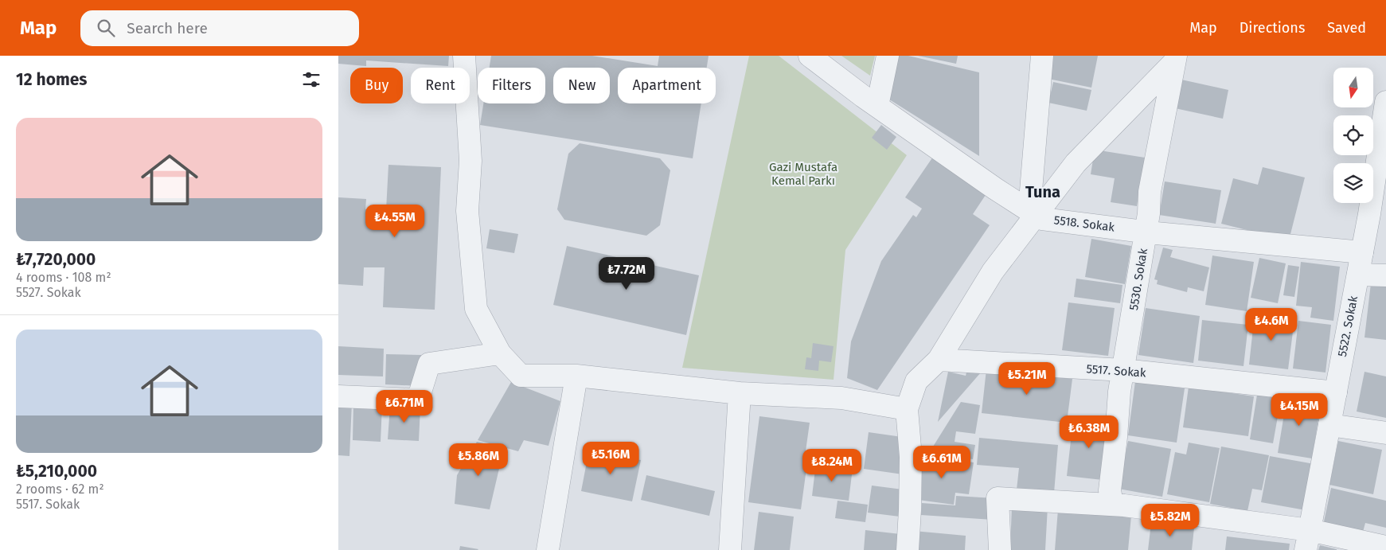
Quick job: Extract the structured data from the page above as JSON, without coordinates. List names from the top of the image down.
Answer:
{
  "streets": {
    "street": [
      "5518. Sokak",
      "5530. Sokak",
      "5522. Sokak",
      "5517. Sokak"
    ]
  },
  "crossings": [
    ["5518. Sokak", "5530. Sokak"],
    ["5518. Sokak", "5522. Sokak"],
    ["5530. Sokak", "5517. Sokak"],
    ["5522. Sokak", "5517. Sokak"]
  ],
  "districts": ["Tuna"],
  "parks": ["Gazi Mustafa Kemal Parkı"],
  "north": "bottom",
  "page": {
    "header": "Map",
    "search": "Search here",
    "nav": ["Map", "Directions", "Saved"],
    "heading": "12 homes",
    "chip": [
      "Buy",
      "Rent",
      "Filters",
      "New",
      "Apartment"
    ],
    "list": [
      {
        "name": "₺7,720,000",
        "note": "4 rooms · 108 m² · 5527. Sokak"
      },
      {
        "name": "₺5,210,000",
        "note": "2 rooms · 62 m² · 5517. Sokak"
      }
    ],
    "price": [
      "₺4.55M",
      "₺7.72M",
      "₺4.6M",
      "₺5.21M",
      "₺6.71M",
      "₺4.15M",
      "₺6.38M",
      "₺5.16M",
      "₺5.86M",
      "₺6.61M",
      "₺8.24M",
      "₺5.82M"
    ]
  }
}
